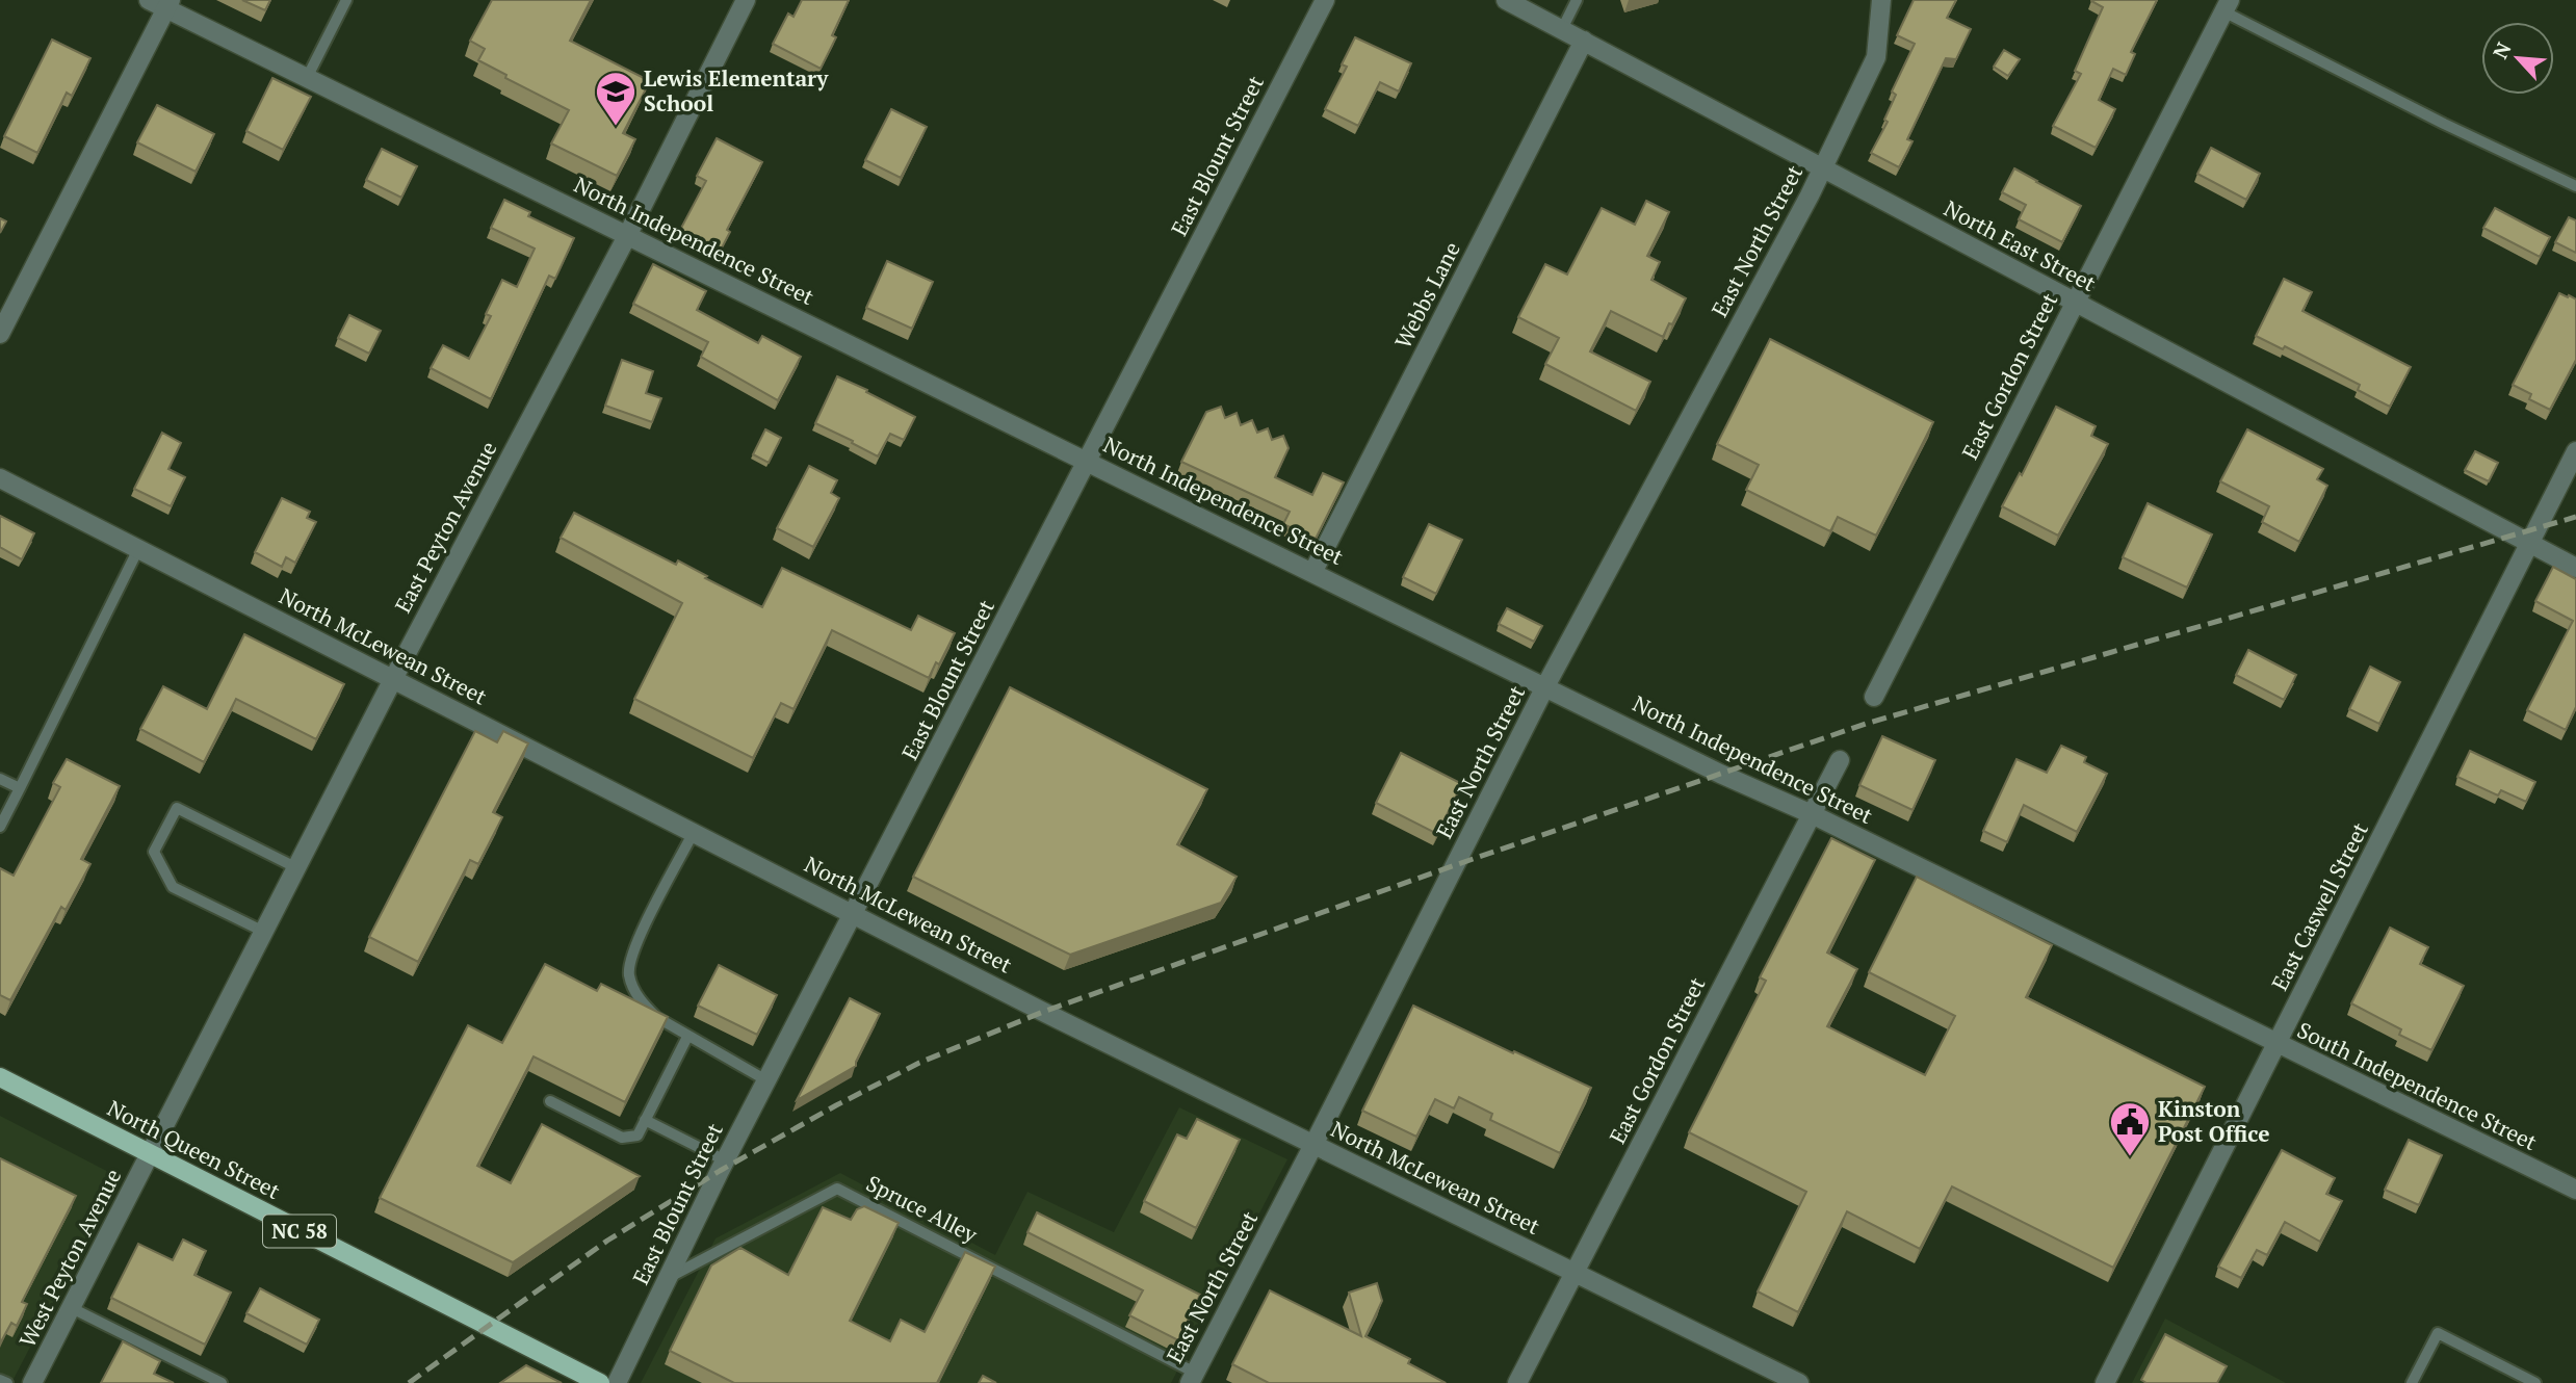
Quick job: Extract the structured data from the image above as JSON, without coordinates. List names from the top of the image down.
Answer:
{
  "streets": {
    "main road": ["North Queen Street", "NC 58"],
    "street": [
      "East Blount Street",
      "North Independence Street",
      "East North Street",
      "North East Street",
      "Webbs Lane",
      "East Gordon Street",
      "East Peyton Avenue",
      "North McLewean Street",
      "East Caswell Street",
      "South Independence Street",
      "West Peyton Avenue"
    ],
    "lane": ["Spruce Alley"]
  },
  "crossings": [
    ["East Blount Street", "North Independence Street"],
    ["East Blount Street", "North McLewean Street"],
    ["East Blount Street", "Spruce Alley"],
    ["North Independence Street", "East North Street"],
    ["North Independence Street", "Webbs Lane"],
    ["North Independence Street", "East Gordon Street"],
    ["North Independence Street", "East Peyton Avenue"],
    ["North Independence Street", "East Caswell Street"],
    ["North Independence Street", "South Independence Street"],
    ["East North Street", "North East Street"],
    ["East North Street", "North McLewean Street"],
    ["East North Street", "Spruce Alley"],
    ["North East Street", "Webbs Lane"],
    ["North East Street", "East Gordon Street"],
    ["North East Street", "East Caswell Street"],
    ["East Gordon Street", "North McLewean Street"],
    ["East Peyton Avenue", "North McLewean Street"],
    ["East Peyton Avenue", "North Queen Street"],
    ["East Peyton Avenue", "West Peyton Avenue"],
    ["East Caswell Street", "South Independence Street"],
    ["North Queen Street", "West Peyton Avenue"]
  ],
  "places": {
    "school or university": ["Lewis Elementary School"],
    "public building": ["Kinston Post Office"]
  },
  "north": "top left"
}
